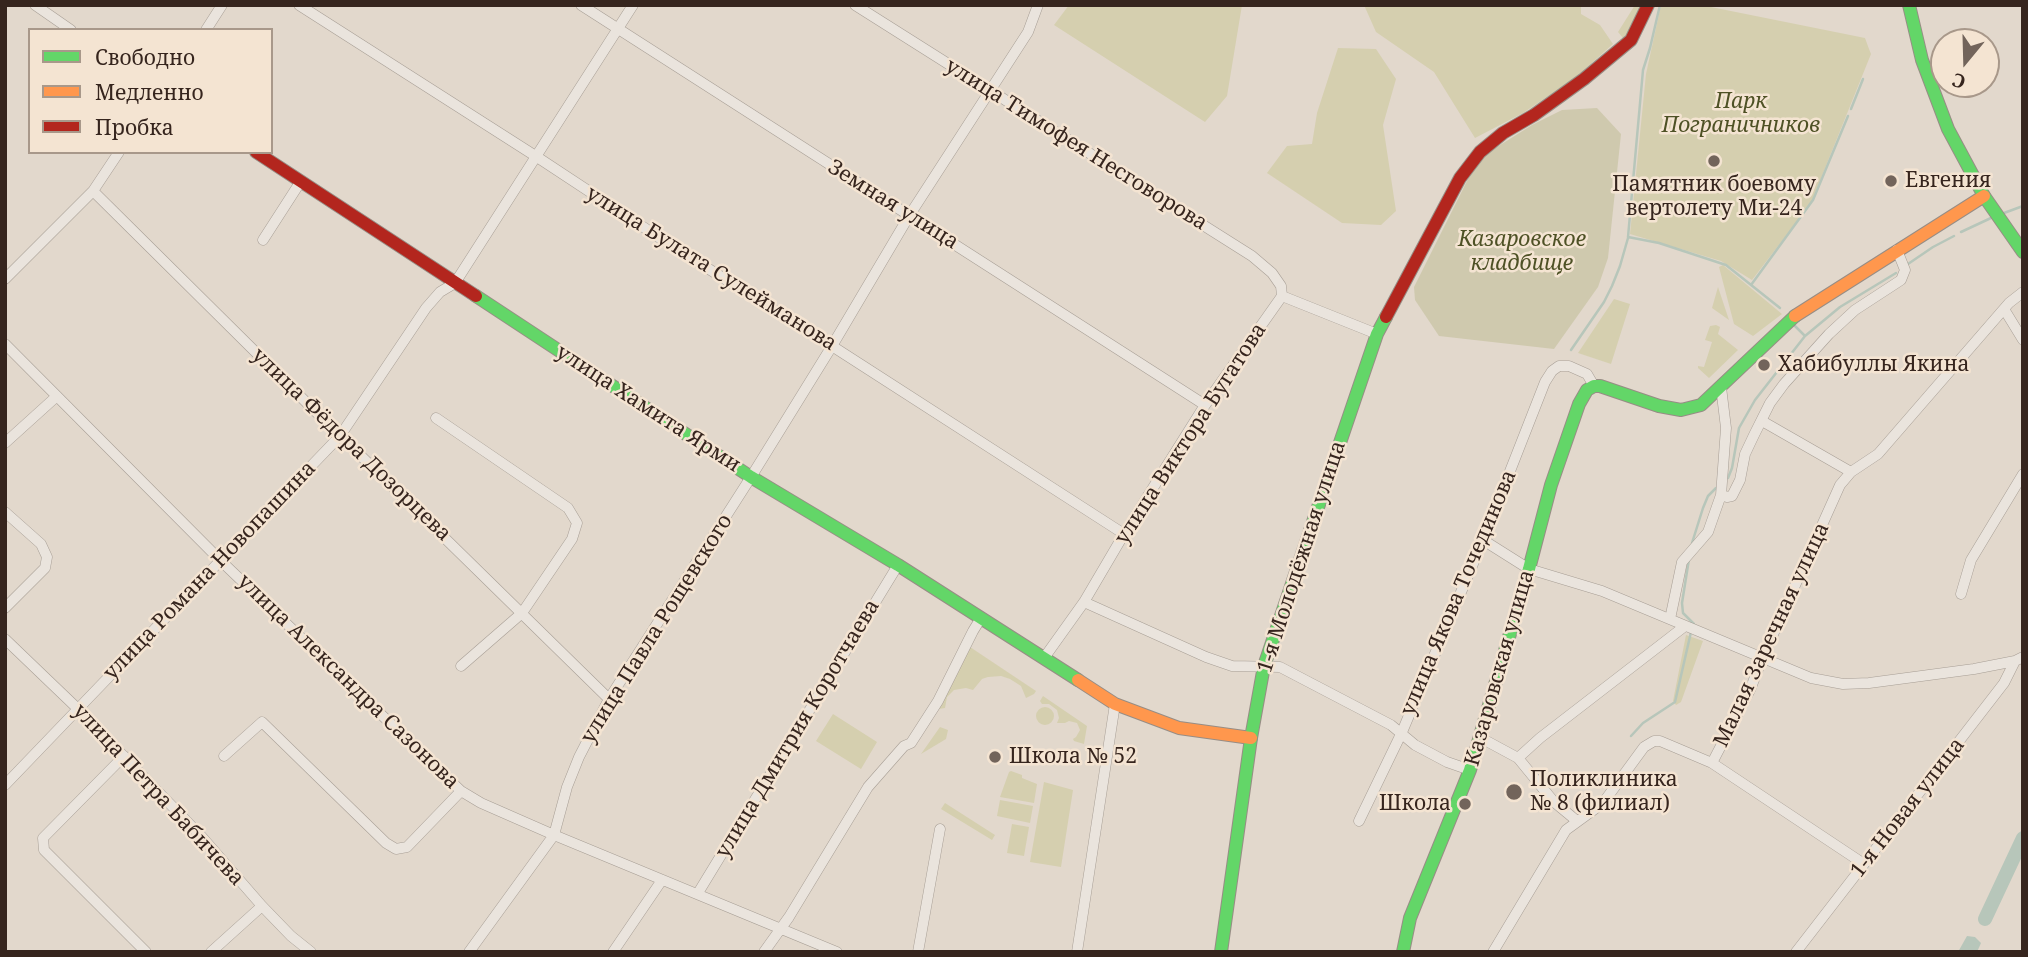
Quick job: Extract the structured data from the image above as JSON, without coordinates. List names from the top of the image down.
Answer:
{
  "streets": {
    "street": [
      "улица Тимофея Несговорова",
      "Земная улица",
      "улица Булата Сулейманова",
      "улица Хамита Ярми",
      "улица Виктора Бугатова",
      "улица Фёдора Дозорцева",
      "1-я Молодёжная улица",
      "улица Романа Новопашина",
      "улица Якова Точединова",
      "улица Павла Рощевского",
      "Малая Заречная улица",
      "Казаровская улица",
      "улица Александра Сазонова",
      "улица Дмитрия Коротчаева",
      "улица Петра Бабичева",
      "1-я Новая улица"
    ]
  },
  "crossings": [
    ["улица Тимофея Несговорова", "улица Виктора Бугатова"],
    ["улица Тимофея Несговорова", "улица Павла Рощевского"],
    ["Земная улица", "улица Виктора Бугатова"],
    ["Земная улица", "улица Романа Новопашина"],
    ["Земная улица", "улица Павла Рощевского"],
    ["улица Булата Сулейманова", "улица Виктора Бугатова"],
    ["улица Булата Сулейманова", "улица Романа Новопашина"],
    ["улица Булата Сулейманова", "улица Павла Рощевского"],
    ["улица Хамита Ярми", "улица Виктора Бугатова"],
    ["улица Хамита Ярми", "1-я Молодёжная улица"],
    ["улица Хамита Ярми", "улица Романа Новопашина"],
    ["улица Хамита Ярми", "улица Павла Рощевского"],
    ["улица Хамита Ярми", "улица Дмитрия Коротчаева"],
    ["улица Фёдора Дозорцева", "улица Романа Новопашина"],
    ["улица Фёдора Дозорцева", "улица Павла Рощевского"],
    ["улица Романа Новопашина", "улица Александра Сазонова"],
    ["улица Романа Новопашина", "улица Петра Бабичева"],
    ["улица Якова Точединова", "Казаровская улица"],
    ["улица Павла Рощевского", "улица Александра Сазонова"],
    ["улица Александра Сазонова", "улица Дмитрия Коротчаева"]
  ],
  "parks": ["Парк Пограничников", "Казаровское кладбище"],
  "places": [
    "Памятник боевому вертолету Ми-24",
    "Евгения",
    "Хабибуллы Якина",
    "Школа № 52",
    "Поликлиника № 8 (филиал)",
    "Школа"
  ],
  "legend": ["Свободно", "Медленно", "Пробка"],
  "north": "bottom"
}
